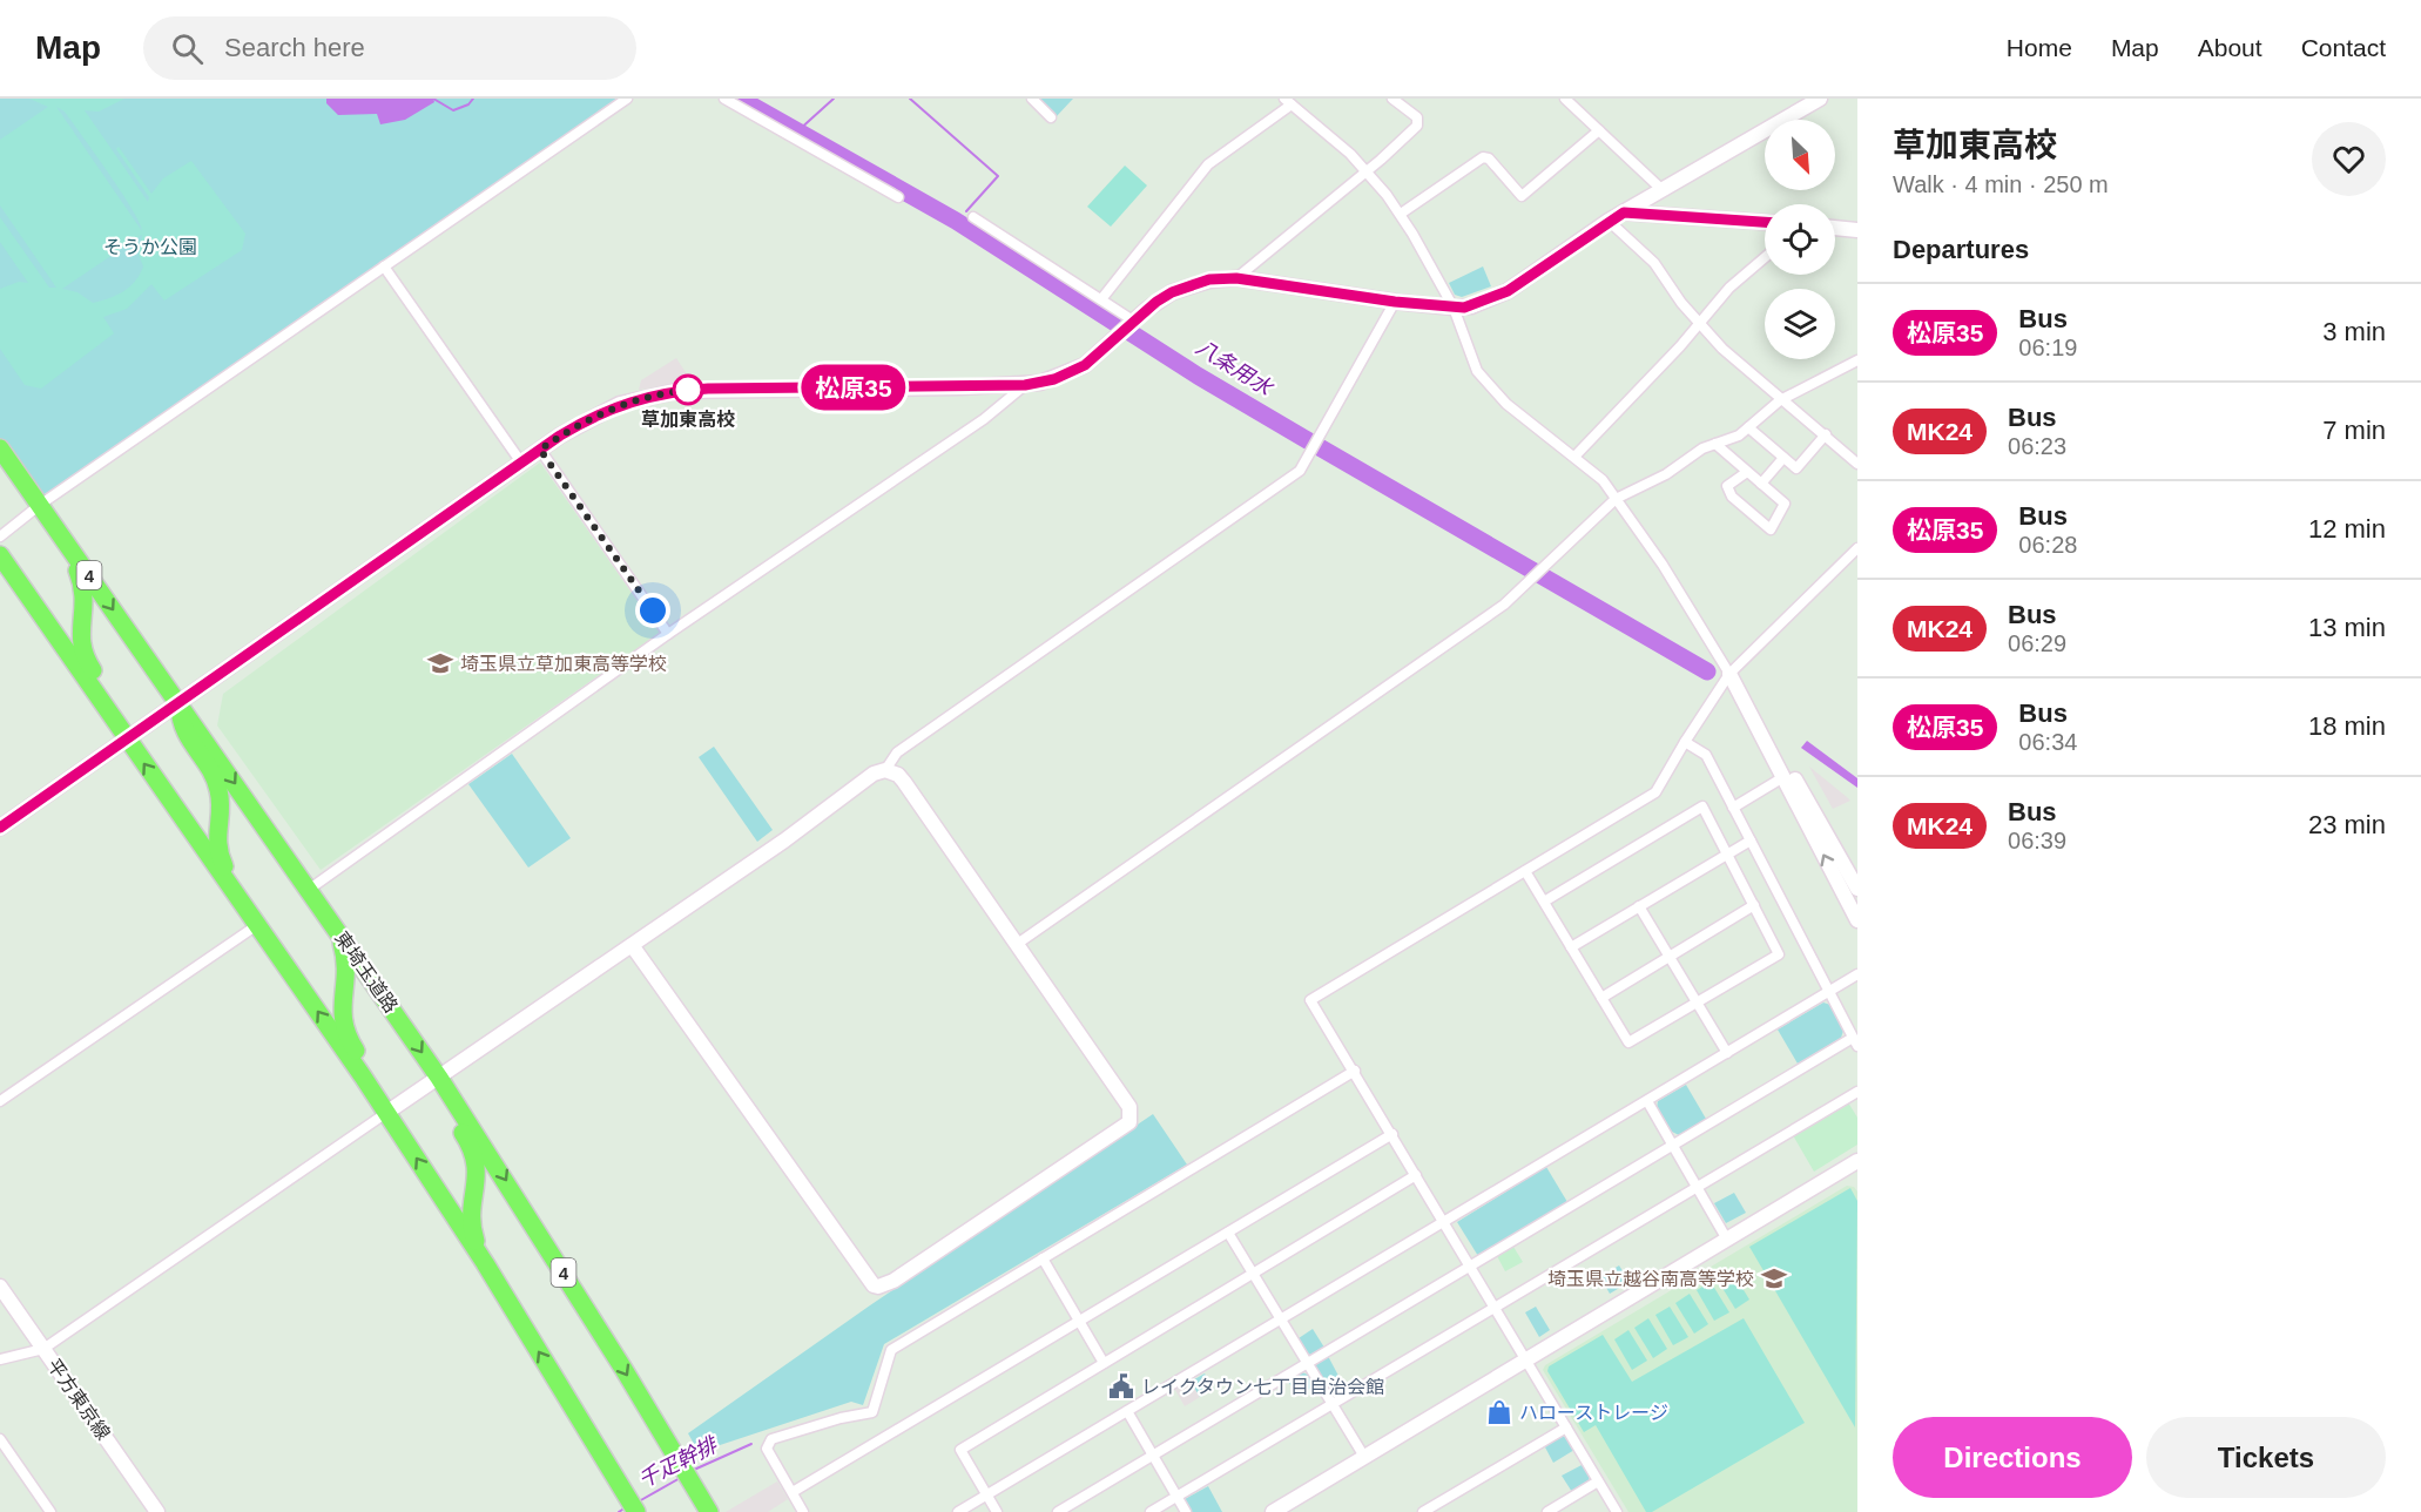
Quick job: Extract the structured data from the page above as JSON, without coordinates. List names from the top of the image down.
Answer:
{
  "streets": {
    "highway": ["4", "東埼玉道路"],
    "street": ["平方東京線"]
  },
  "crossings": [
    ["4", "東埼玉道路"]
  ],
  "water": ["八条用水", "千疋幹排"],
  "parks": ["そうか公園"],
  "places": {
    "other": ["草加東高校"],
    "school or university": ["埼玉県立草加東高等学校", "埼玉県立越谷南高等学校"],
    "public building": ["レイクタウン七丁目自治会館"],
    "shop": ["ハローストレージ"]
  },
  "lines": ["bus line 松原35"],
  "north": "bottom right",
  "page": {
    "header": "Map",
    "search": "Search here",
    "nav": [
      "Home",
      "Map",
      "About",
      "Contact"
    ],
    "on_map": "松原35",
    "heading": [
      ["草加東高校", "Walk · 4 min · 250 m"],
      "Departures"
    ],
    "list": [
      {
        "mark": "松原35",
        "name": "Bus",
        "note": "06:19",
        "value": "3 min"
      },
      {
        "mark": "MK24",
        "name": "Bus",
        "note": "06:23",
        "value": "7 min"
      },
      {
        "mark": "松原35",
        "name": "Bus",
        "note": "06:28",
        "value": "12 min"
      },
      {
        "mark": "MK24",
        "name": "Bus",
        "note": "06:29",
        "value": "13 min"
      },
      {
        "mark": "松原35",
        "name": "Bus",
        "note": "06:34",
        "value": "18 min"
      },
      {
        "mark": "MK24",
        "name": "Bus",
        "note": "06:39",
        "value": "23 min"
      }
    ],
    "buttons": ["Directions", "Tickets"]
  }
}
